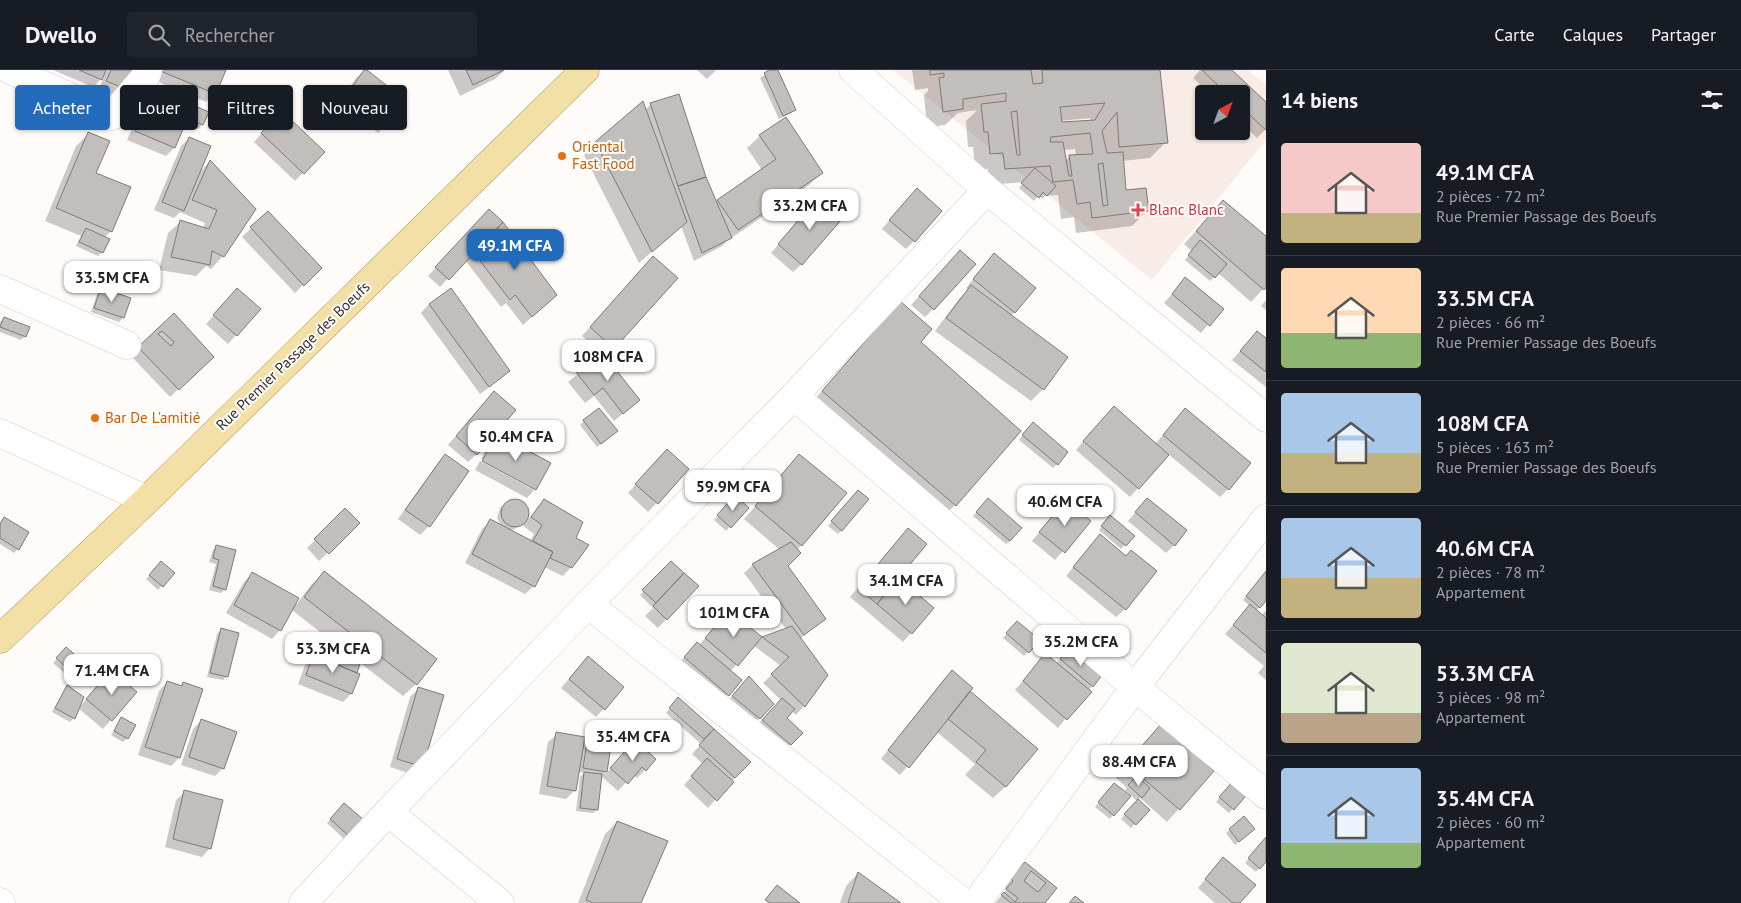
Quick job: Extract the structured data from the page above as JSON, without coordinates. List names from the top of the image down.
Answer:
{
  "streets": {
    "main road": ["Rue Premier Passage des Boeufs"]
  },
  "places": {
    "other": ["Oriental Fast Food", "Bar De L'amitié"],
    "health": ["Blanc Blanc"]
  },
  "north": "top right",
  "page": {
    "header": "Dwello",
    "search": "Rechercher",
    "nav": ["Carte", "Calques", "Partager"],
    "heading": "14 biens",
    "chip": [
      "Acheter",
      "Louer",
      "Filtres",
      "Nouveau"
    ],
    "list": [
      {
        "name": "49.1M CFA",
        "note": "2 pièces · 72 m² · Rue Premier Passage des Boeufs"
      },
      {
        "name": "33.5M CFA",
        "note": "2 pièces · 66 m² · Rue Premier Passage des Boeufs"
      },
      {
        "name": "108M CFA",
        "note": "5 pièces · 163 m² · Rue Premier Passage des Boeufs"
      },
      {
        "name": "40.6M CFA",
        "note": "2 pièces · 78 m² · Appartement"
      },
      {
        "name": "53.3M CFA",
        "note": "3 pièces · 98 m² · Appartement"
      },
      {
        "name": "35.4M CFA",
        "note": "2 pièces · 60 m² · Appartement"
      }
    ],
    "price": [
      "33.2M CFA",
      "49.1M CFA",
      "33.5M CFA",
      "108M CFA",
      "50.4M CFA",
      "59.9M CFA",
      "40.6M CFA",
      "34.1M CFA",
      "101M CFA",
      "35.2M CFA",
      "53.3M CFA",
      "71.4M CFA",
      "35.4M CFA",
      "88.4M CFA"
    ]
  }
}
